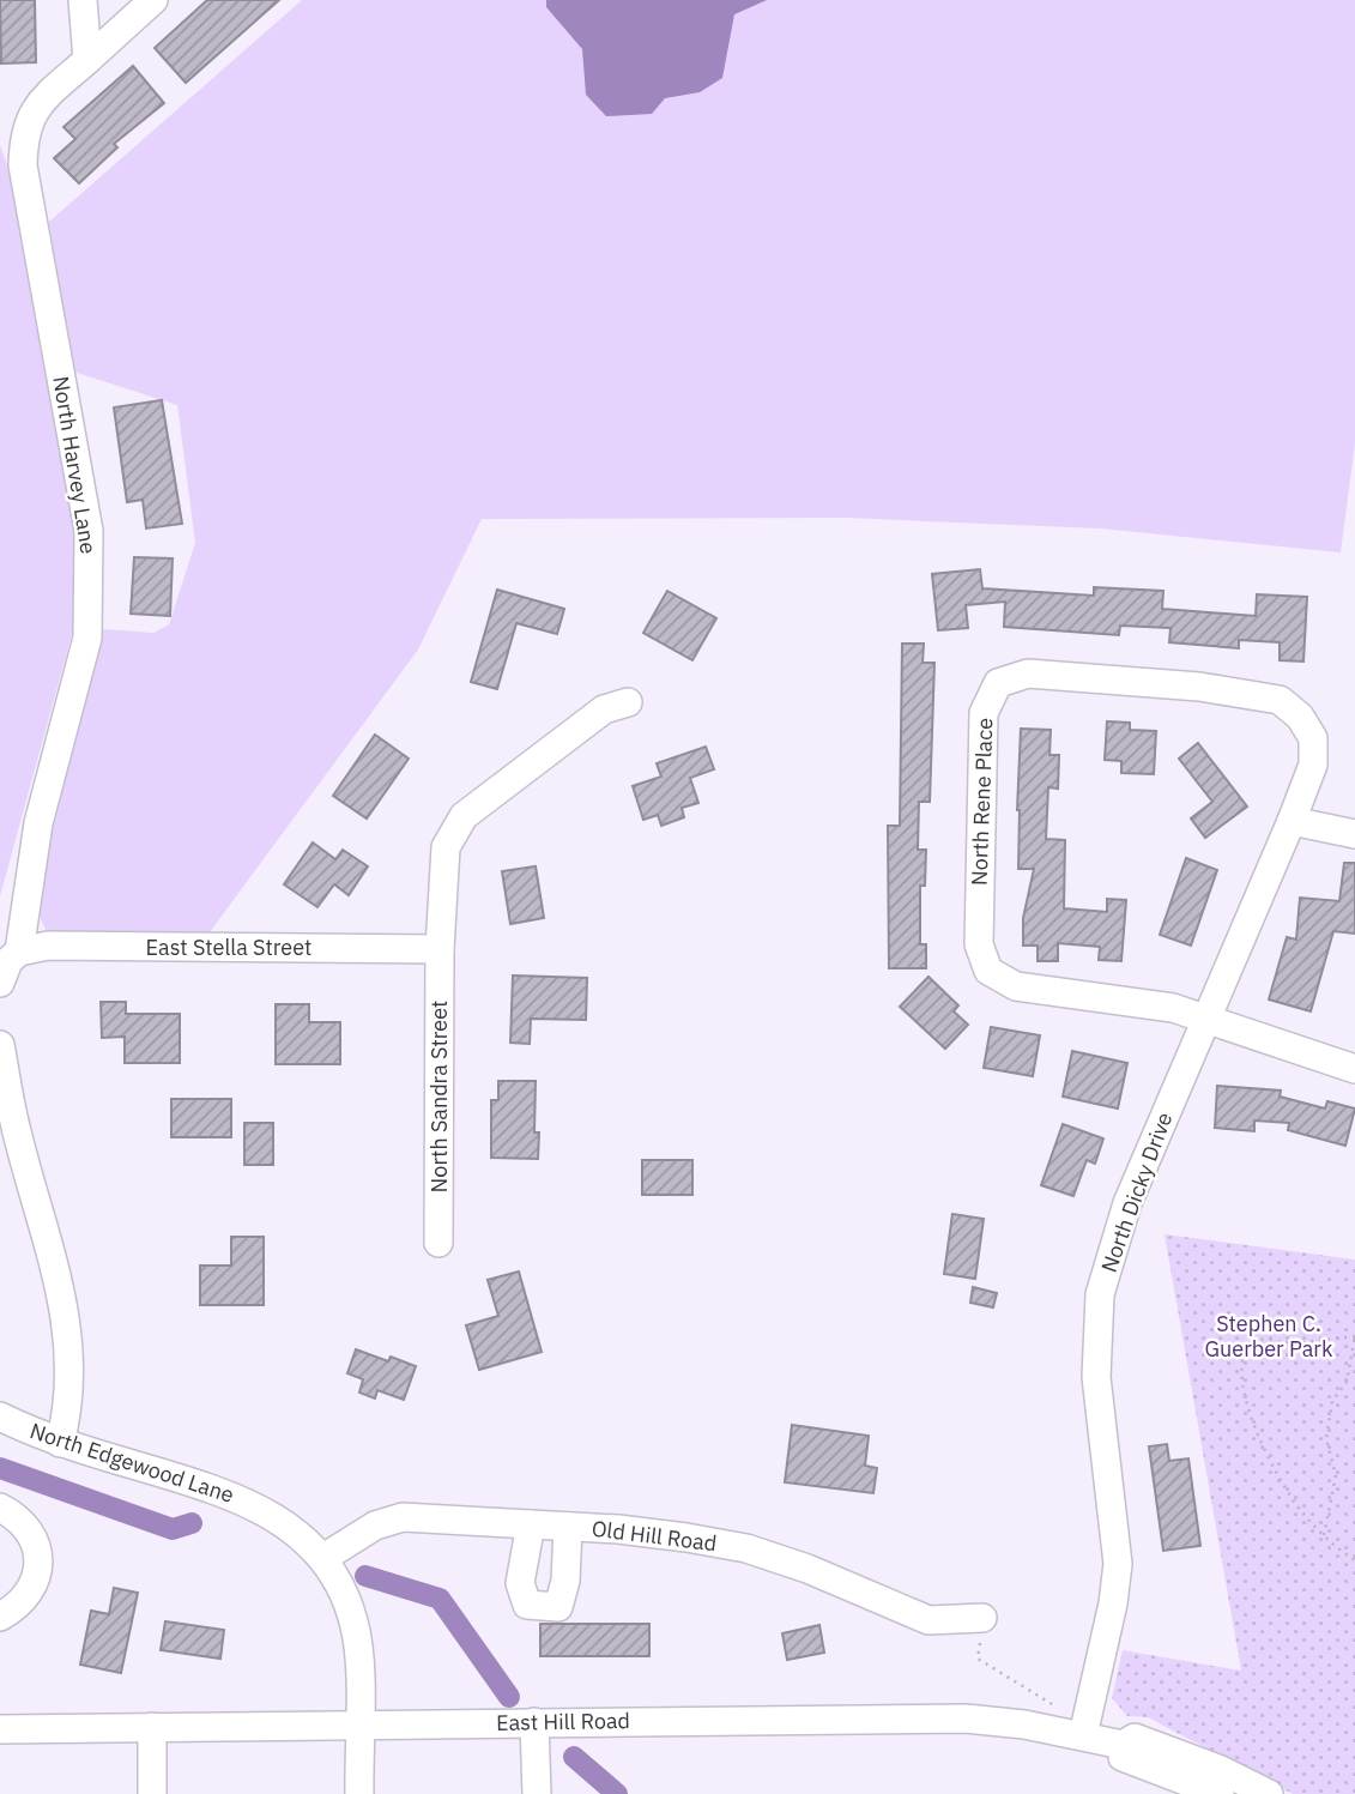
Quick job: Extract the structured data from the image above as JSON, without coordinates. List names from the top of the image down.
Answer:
{
  "streets": {
    "street": [
      "North Harvey Lane",
      "North Rene Place",
      "East Stella Street",
      "North Sandra Street",
      "North Dicky Drive",
      "North Edgewood Lane",
      "Old Hill Road",
      "East Hill Road"
    ]
  },
  "crossings": [
    ["North Harvey Lane", "East Stella Street"],
    ["North Rene Place", "North Dicky Drive"],
    ["East Stella Street", "North Sandra Street"],
    ["North Dicky Drive", "East Hill Road"],
    ["North Edgewood Lane", "Old Hill Road"],
    ["North Edgewood Lane", "East Hill Road"]
  ],
  "parks": ["Stephen C. Guerber Park"]
}
